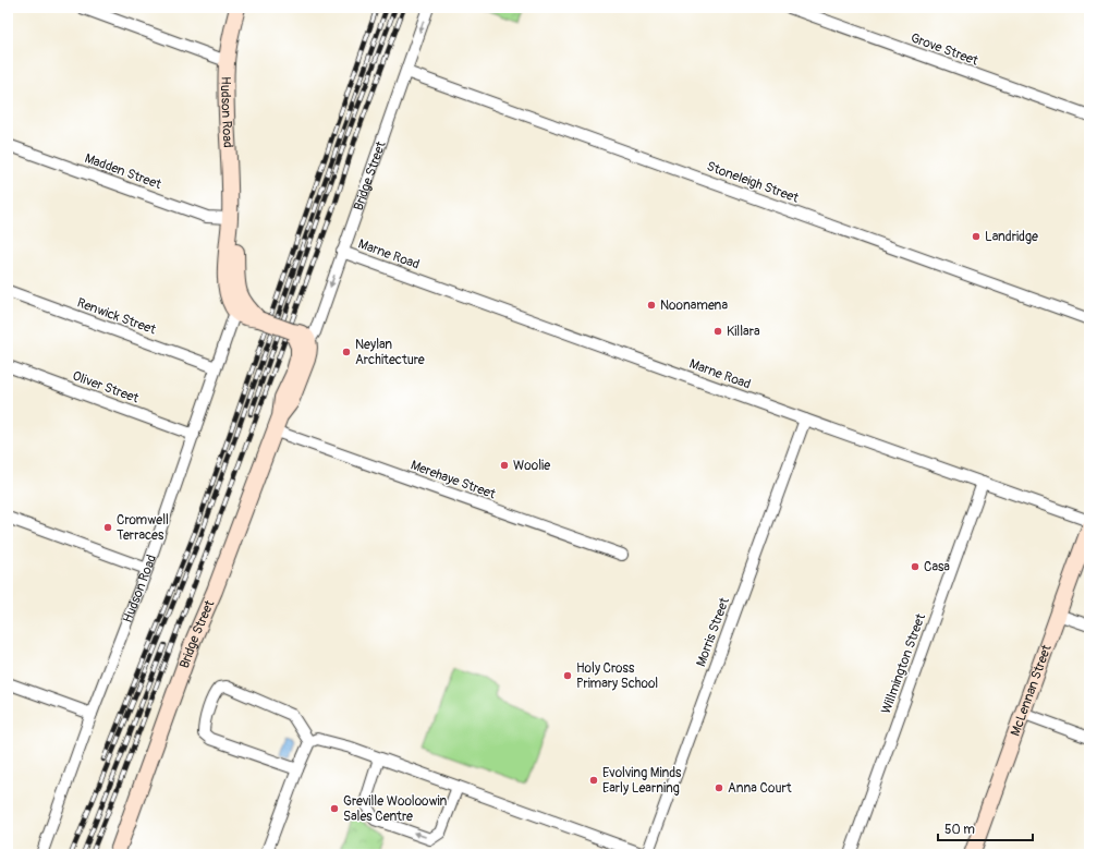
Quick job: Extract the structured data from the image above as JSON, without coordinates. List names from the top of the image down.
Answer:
{
  "streets": {
    "main road": ["Hudson Road", "Bridge Street", "McLennan Street"],
    "street": [
      "Grove Street",
      "Madden Street",
      "Stoneleigh Street",
      "Marne Road",
      "Renwick Street",
      "Oliver Street",
      "Merehaye Street",
      "Morris Street",
      "Willmington Street"
    ]
  },
  "crossings": [
    ["Hudson Road", "Madden Street"],
    ["Hudson Road", "Renwick Street"],
    ["Hudson Road", "Oliver Street"],
    ["Bridge Street", "Stoneleigh Street"],
    ["Bridge Street", "Marne Road"],
    ["Bridge Street", "Merehaye Street"],
    ["Marne Road", "Morris Street"],
    ["Marne Road", "Willmington Street"]
  ],
  "places": [
    "Landridge",
    "Noonamena",
    "Killara",
    "Neylan Architecture",
    "Woolie",
    "Cromwell Terraces",
    "Casa",
    "Holy Cross Primary School",
    "Evolving Minds Early Learning",
    "Anna Court",
    "Greville Wooloowin Sales Centre"
  ],
  "scale_bar": "50 m"
}
